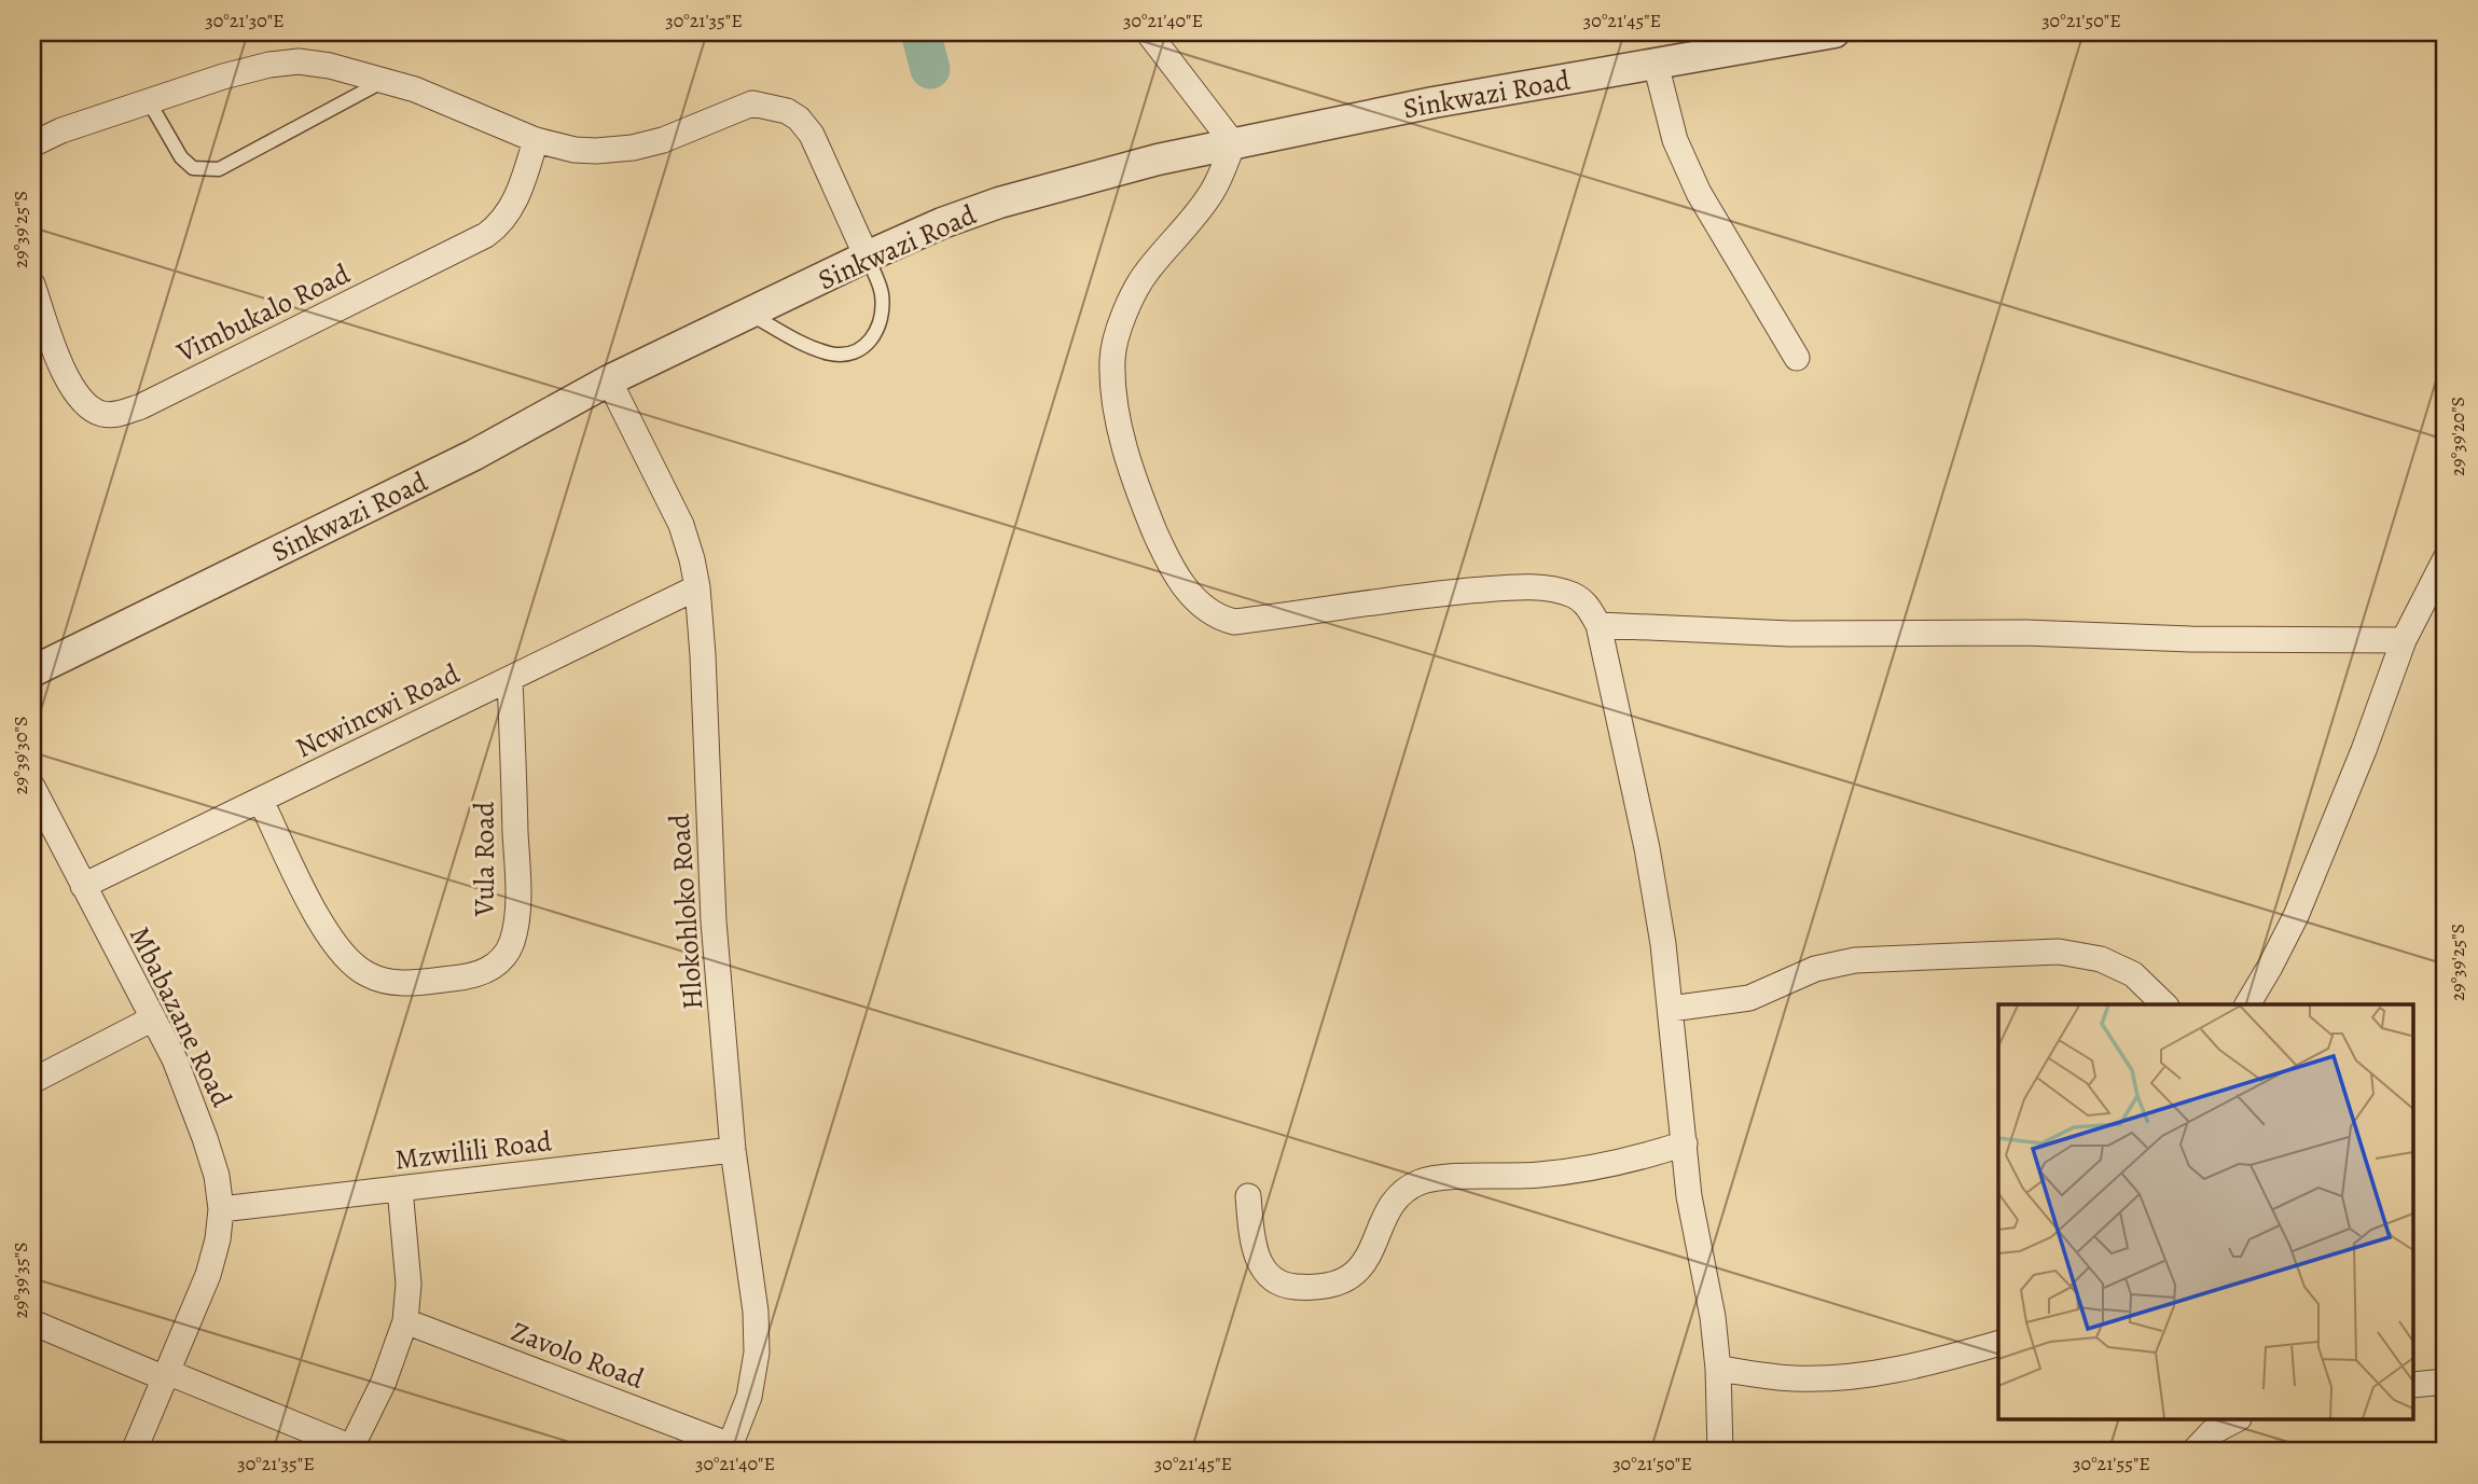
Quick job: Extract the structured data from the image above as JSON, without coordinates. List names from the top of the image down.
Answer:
{
  "streets": {
    "street": [
      "Sinkwazi Road",
      "Vimbukalo Road",
      "Ncwincwi Road",
      "Vula Road",
      "Hlokohloko Road",
      "Mbabazane Road",
      "Mzwilili Road",
      "Zavolo Road"
    ]
  },
  "crossings": [
    ["Sinkwazi Road", "Hlokohloko Road"],
    ["Ncwincwi Road", "Vula Road"],
    ["Ncwincwi Road", "Hlokohloko Road"],
    ["Ncwincwi Road", "Mbabazane Road"],
    ["Hlokohloko Road", "Mzwilili Road"],
    ["Hlokohloko Road", "Zavolo Road"],
    ["Mbabazane Road", "Mzwilili Road"]
  ],
  "coordinates": [
    "30°21'30\"E",
    "30°21'35\"E",
    "30°21'40\"E",
    "30°21'45\"E",
    "30°21'50\"E",
    "29°39'25\"S",
    "29°39'20\"S",
    "29°39'30\"S",
    "29°39'35\"S",
    "30°21'55\"E"
  ]
}
